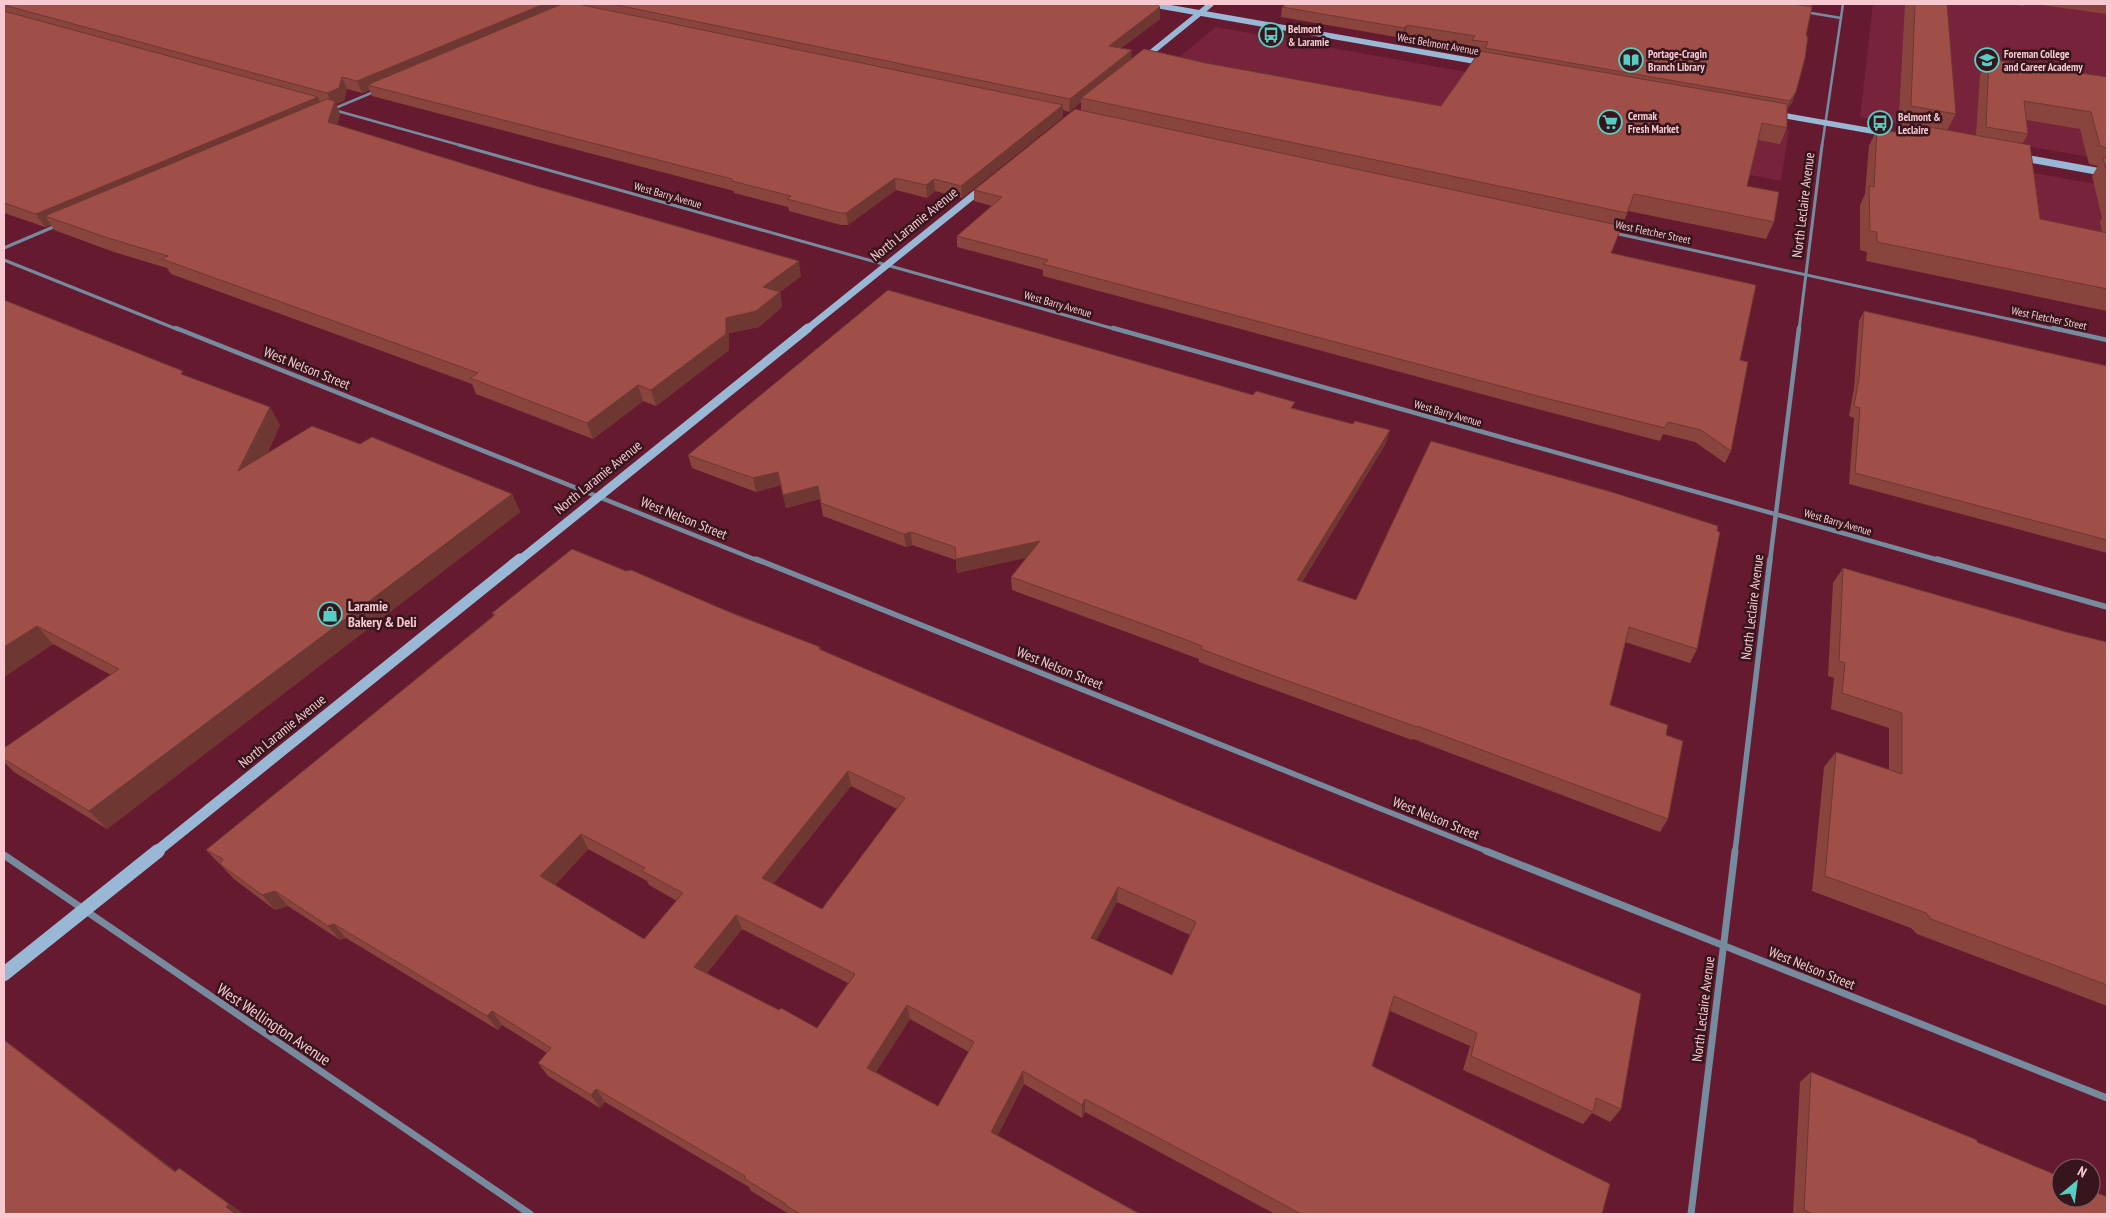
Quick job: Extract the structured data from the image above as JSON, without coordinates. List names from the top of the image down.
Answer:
{
  "streets": {
    "street": [
      "West Belmont Avenue",
      "West Barry Avenue",
      "North Leclaire Avenue",
      "North Laramie Avenue",
      "West Fletcher Street",
      "West Nelson Street",
      "West Wellington Avenue"
    ]
  },
  "crossings": [
    ["West Barry Avenue", "North Leclaire Avenue"],
    ["West Barry Avenue", "North Laramie Avenue"],
    ["North Leclaire Avenue", "West Fletcher Street"],
    ["North Leclaire Avenue", "West Nelson Street"],
    ["North Laramie Avenue", "West Nelson Street"],
    ["North Laramie Avenue", "West Wellington Avenue"]
  ],
  "places": {
    "bus stop": ["Belmont & Laramie", "Belmont & Leclaire"],
    "library": ["Portage-Cragin Branch Library"],
    "school or university": ["Foreman College and Career Academy"],
    "supermarket": ["Cermak Fresh Market"],
    "shop": ["Laramie Bakery & Deli"]
  },
  "north": "top right"
}
